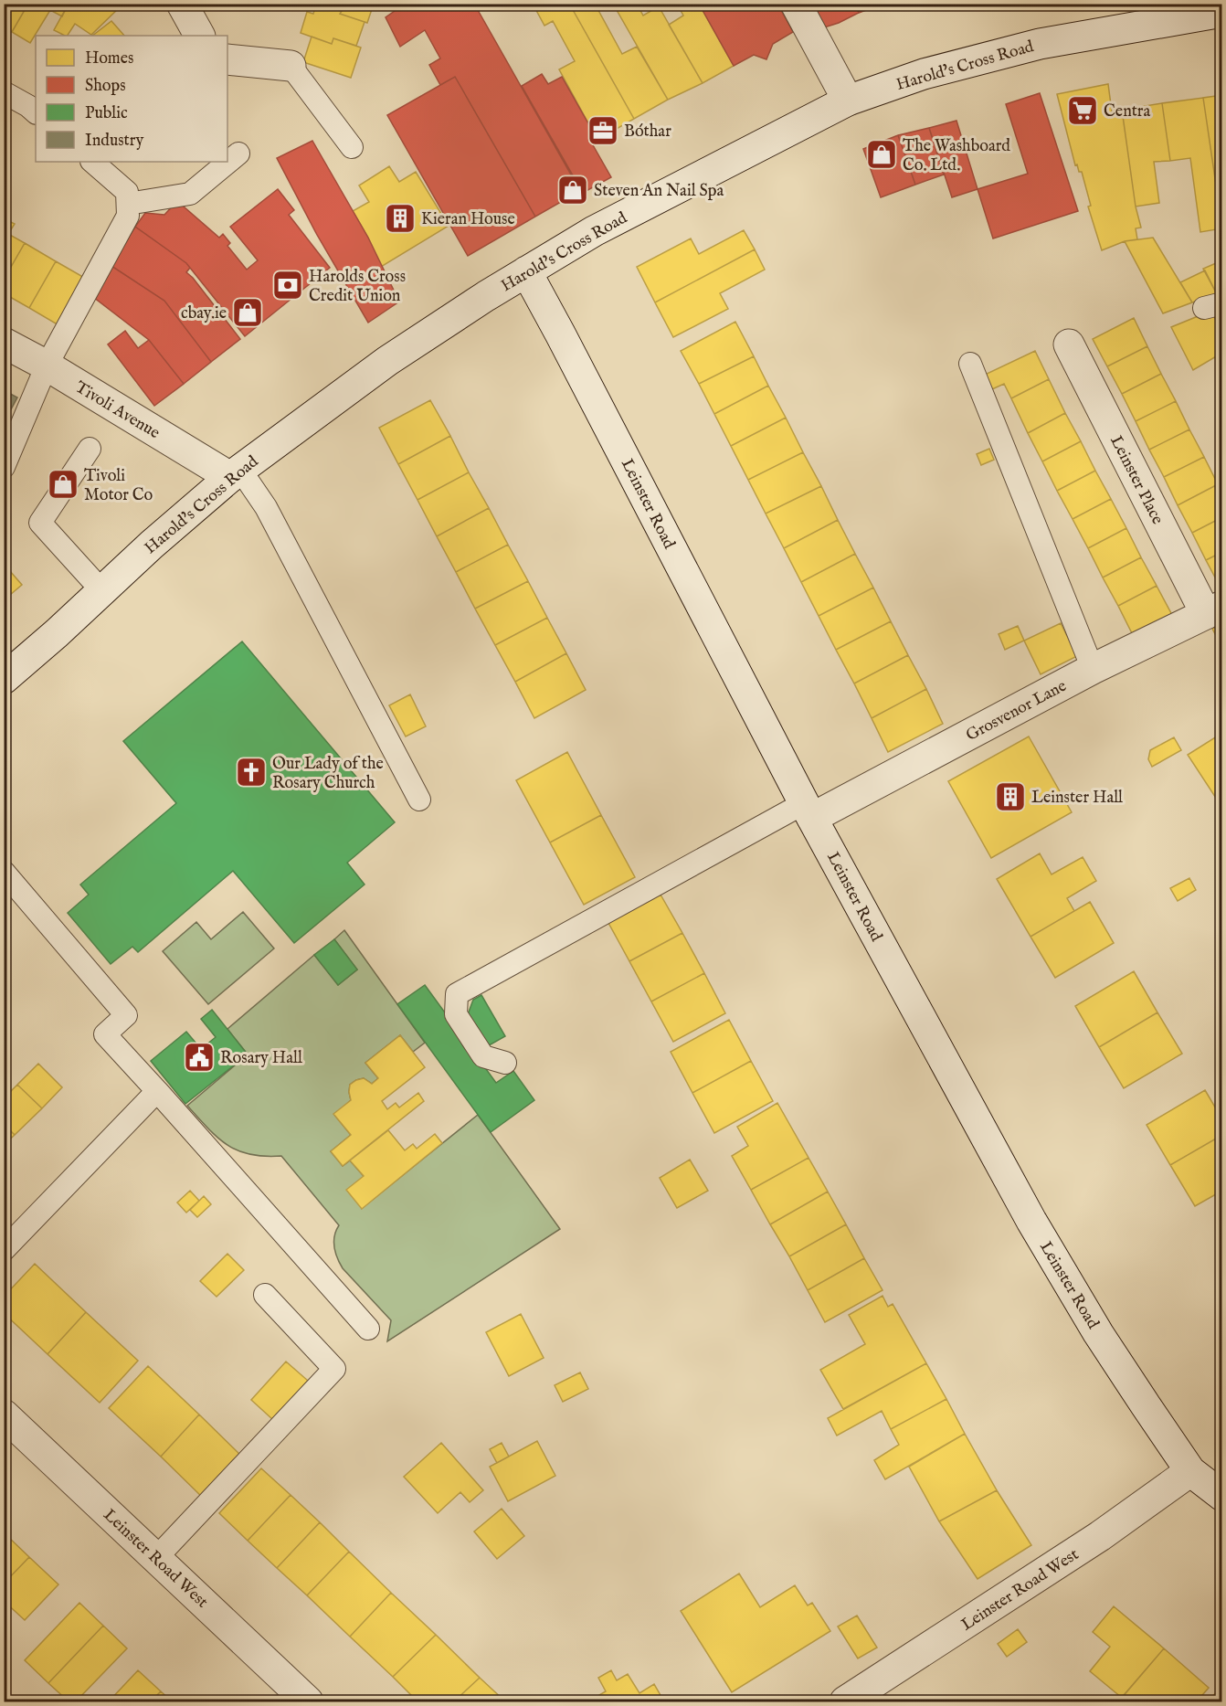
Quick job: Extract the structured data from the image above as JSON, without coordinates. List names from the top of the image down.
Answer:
{
  "streets": {
    "street": [
      "Harold's Cross Road",
      "Tivoli Avenue",
      "Leinster Place",
      "Leinster Road",
      "Grosvenor Lane",
      "Leinster Road West"
    ]
  },
  "crossings": [
    ["Harold's Cross Road", "Tivoli Avenue"],
    ["Harold's Cross Road", "Leinster Road"],
    ["Leinster Place", "Grosvenor Lane"],
    ["Leinster Road", "Grosvenor Lane"],
    ["Leinster Road", "Leinster Road West"]
  ],
  "places": {
    "supermarket": ["Centra"],
    "office": ["Bóthar"],
    "shop": [
      "The Washboard Co. Ltd.",
      "Steven An Nail Spa",
      "cbay.ie",
      "Tivoli Motor Co"
    ],
    "building": ["Kieran House", "Leinster Hall"],
    "bank": ["Harolds Cross Credit Union"],
    "church": ["Our Lady of the Rosary Church"],
    "public building": ["Rosary Hall"]
  },
  "legend": [
    "Homes",
    "Shops",
    "Public",
    "Industry"
  ]
}
